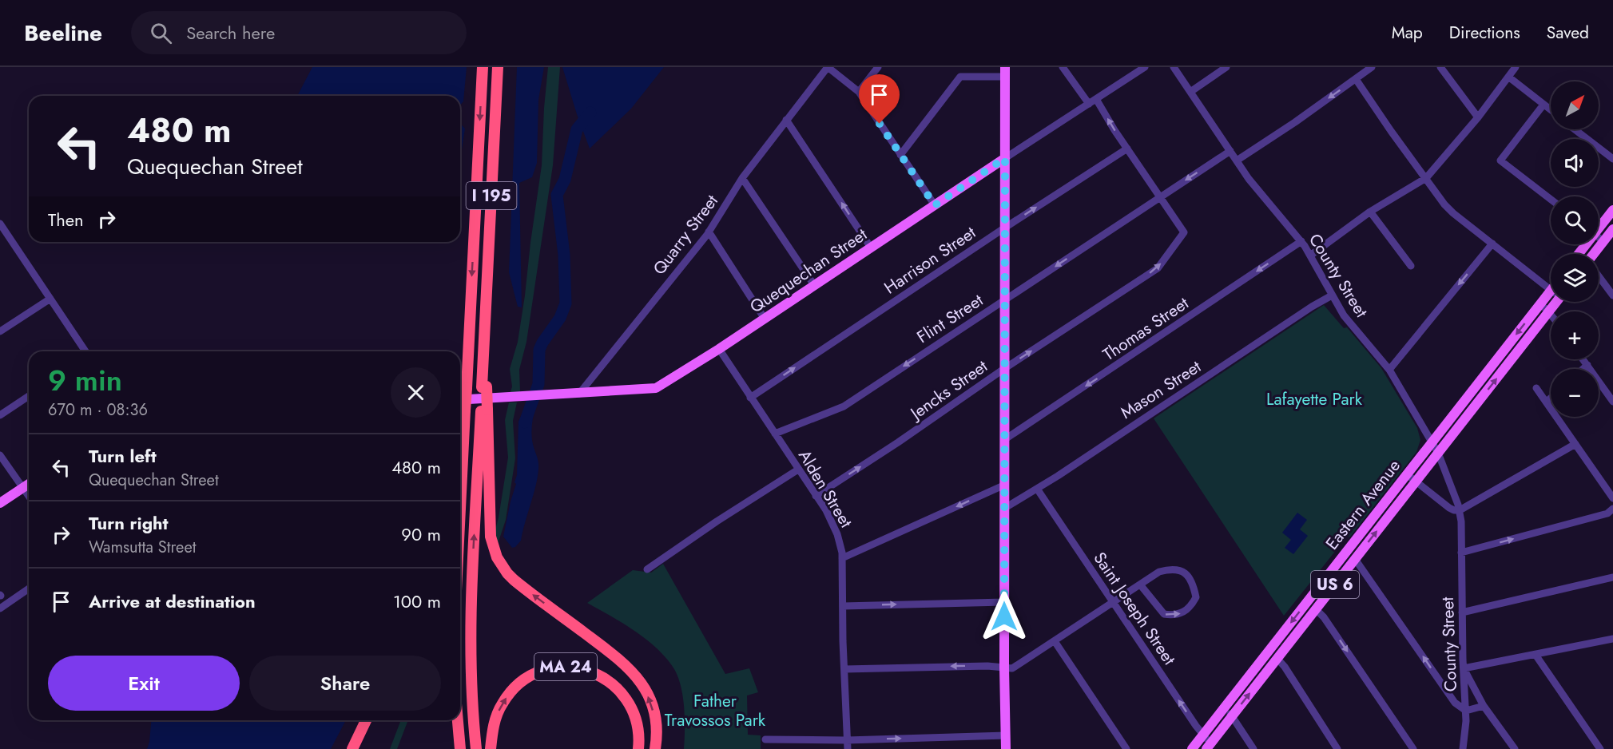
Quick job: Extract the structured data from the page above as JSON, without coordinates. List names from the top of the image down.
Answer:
{
  "streets": {
    "highway": ["I 195", "MA 24"],
    "main road": ["Quequechan Street", "Eastern Avenue", "US 6"],
    "street": [
      "Quarry Street",
      "Harrison Street",
      "County Street",
      "Flint Street",
      "Thomas Street",
      "Jencks Street",
      "Mason Street",
      "Alden Street",
      "Saint Joseph Street"
    ]
  },
  "crossings": [
    ["Quarry Street", "Quequechan Street"],
    ["Harrison Street", "Alden Street"],
    ["Quequechan Street", "Alden Street"],
    ["County Street", "Flint Street"],
    ["County Street", "Thomas Street"],
    ["County Street", "Mason Street"],
    ["County Street", "Eastern Avenue"],
    ["Flint Street", "Jencks Street"],
    ["Flint Street", "Alden Street"],
    ["Jencks Street", "Alden Street"],
    ["Mason Street", "Saint Joseph Street"],
    ["Eastern Avenue", "Saint Joseph Street"]
  ],
  "one_way": [
    "Harrison Street",
    "Flint Street",
    "Thomas Street",
    "Jencks Street",
    "Saint Joseph Street"
  ],
  "parks": ["Lafayette Park", "Father Travossos Park"],
  "north": "top right",
  "page": {
    "header": "Beeline",
    "search": "Search here",
    "nav": ["Map", "Directions", "Saved"],
    "map_buttons": ["+", "−"],
    "turn": ["480 m", "Quequechan Street"],
    "then": "Then",
    "heading": ["9 min", "670 m · 08:36"],
    "list": [
      {
        "name": "Turn left",
        "note": "Quequechan Street",
        "value": "480 m"
      },
      {
        "name": "Turn right",
        "note": "Wamsutta Street",
        "value": "90 m"
      },
      {
        "name": "Arrive at destination",
        "value": "100 m"
      }
    ],
    "buttons": ["Exit", "Share"]
  }
}
